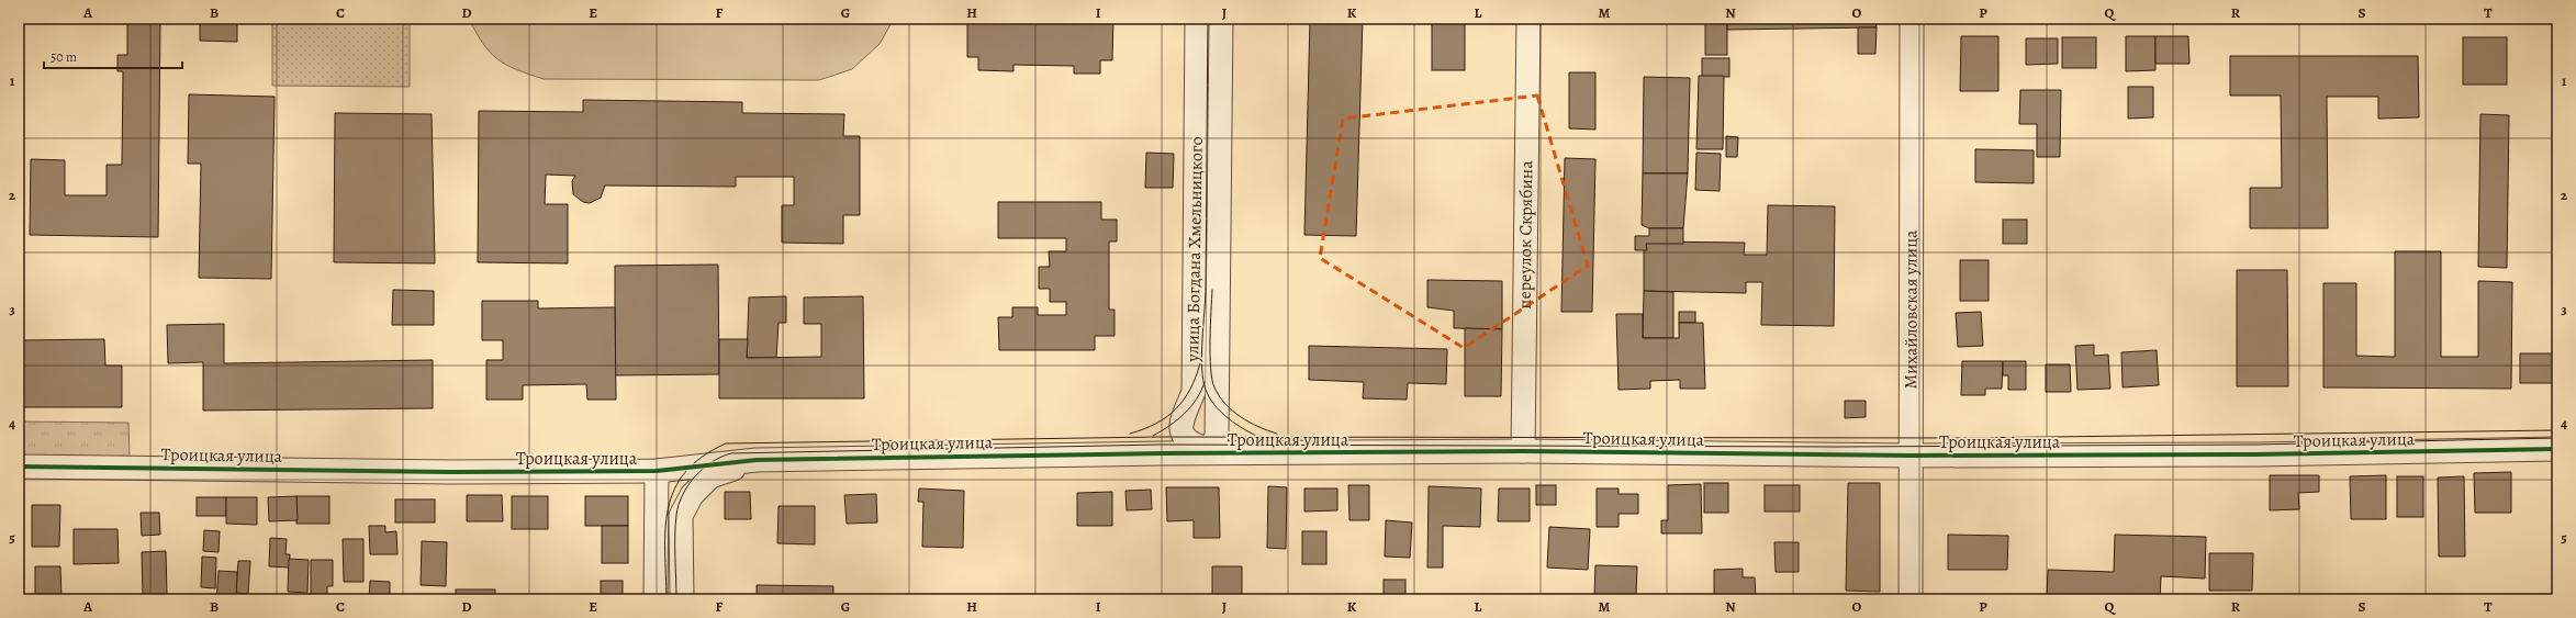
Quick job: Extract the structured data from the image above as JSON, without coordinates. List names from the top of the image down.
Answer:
{
  "streets": {
    "street": [
      "переулок Скрябина",
      "улица Богдана Хмельницкого",
      "Михайловская улица",
      "Троицкая улица"
    ]
  },
  "crossings": [
    ["переулок Скрябина", "Троицкая улица"],
    ["улица Богдана Хмельницкого", "Троицкая улица"],
    ["Михайловская улица", "Троицкая улица"]
  ],
  "scale_bar": "50 m",
  "grid": {
    "columns": [
      "A",
      "B",
      "C",
      "D",
      "E",
      "F",
      "G",
      "H",
      "I",
      "J",
      "K",
      "L",
      "M",
      "N",
      "O",
      "P",
      "Q",
      "R",
      "S",
      "T"
    ],
    "rows": [
      "1",
      "2",
      "3",
      "4",
      "5"
    ]
  }
}
